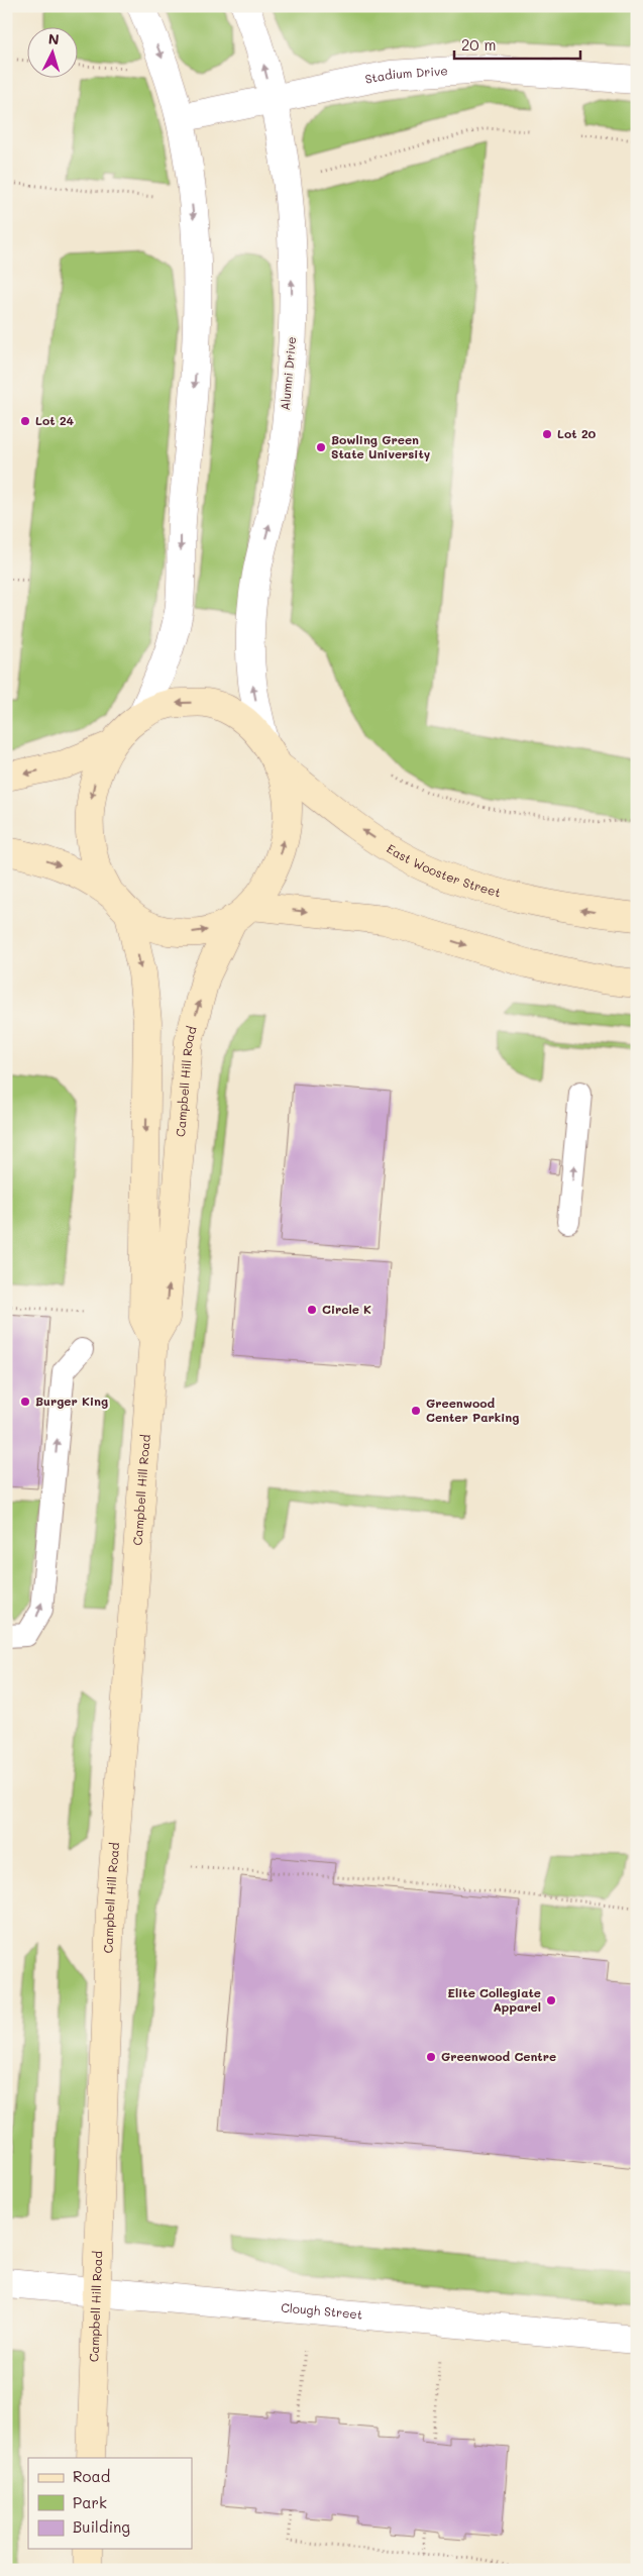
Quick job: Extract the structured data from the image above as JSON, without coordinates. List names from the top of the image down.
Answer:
{
  "streets": {
    "main road": ["East Wooster Street", "Campbell Hill Road"],
    "street": ["Stadium Drive", "Alumni Drive", "Clough Street"]
  },
  "crossings": [
    ["Stadium Drive", "Alumni Drive"],
    ["Alumni Drive", "East Wooster Street"],
    ["East Wooster Street", "Campbell Hill Road"],
    ["Campbell Hill Road", "Clough Street"]
  ],
  "places": [
    "Lot 24",
    "Lot 20",
    "Bowling Green State University",
    "Circle K",
    "Burger King",
    "Greenwood Center Parking",
    "Elite Collegiate Apparel",
    "Greenwood Centre"
  ],
  "legend": ["Road", "Park", "Building"],
  "scale_bar": "20 m",
  "north": "top"
}
